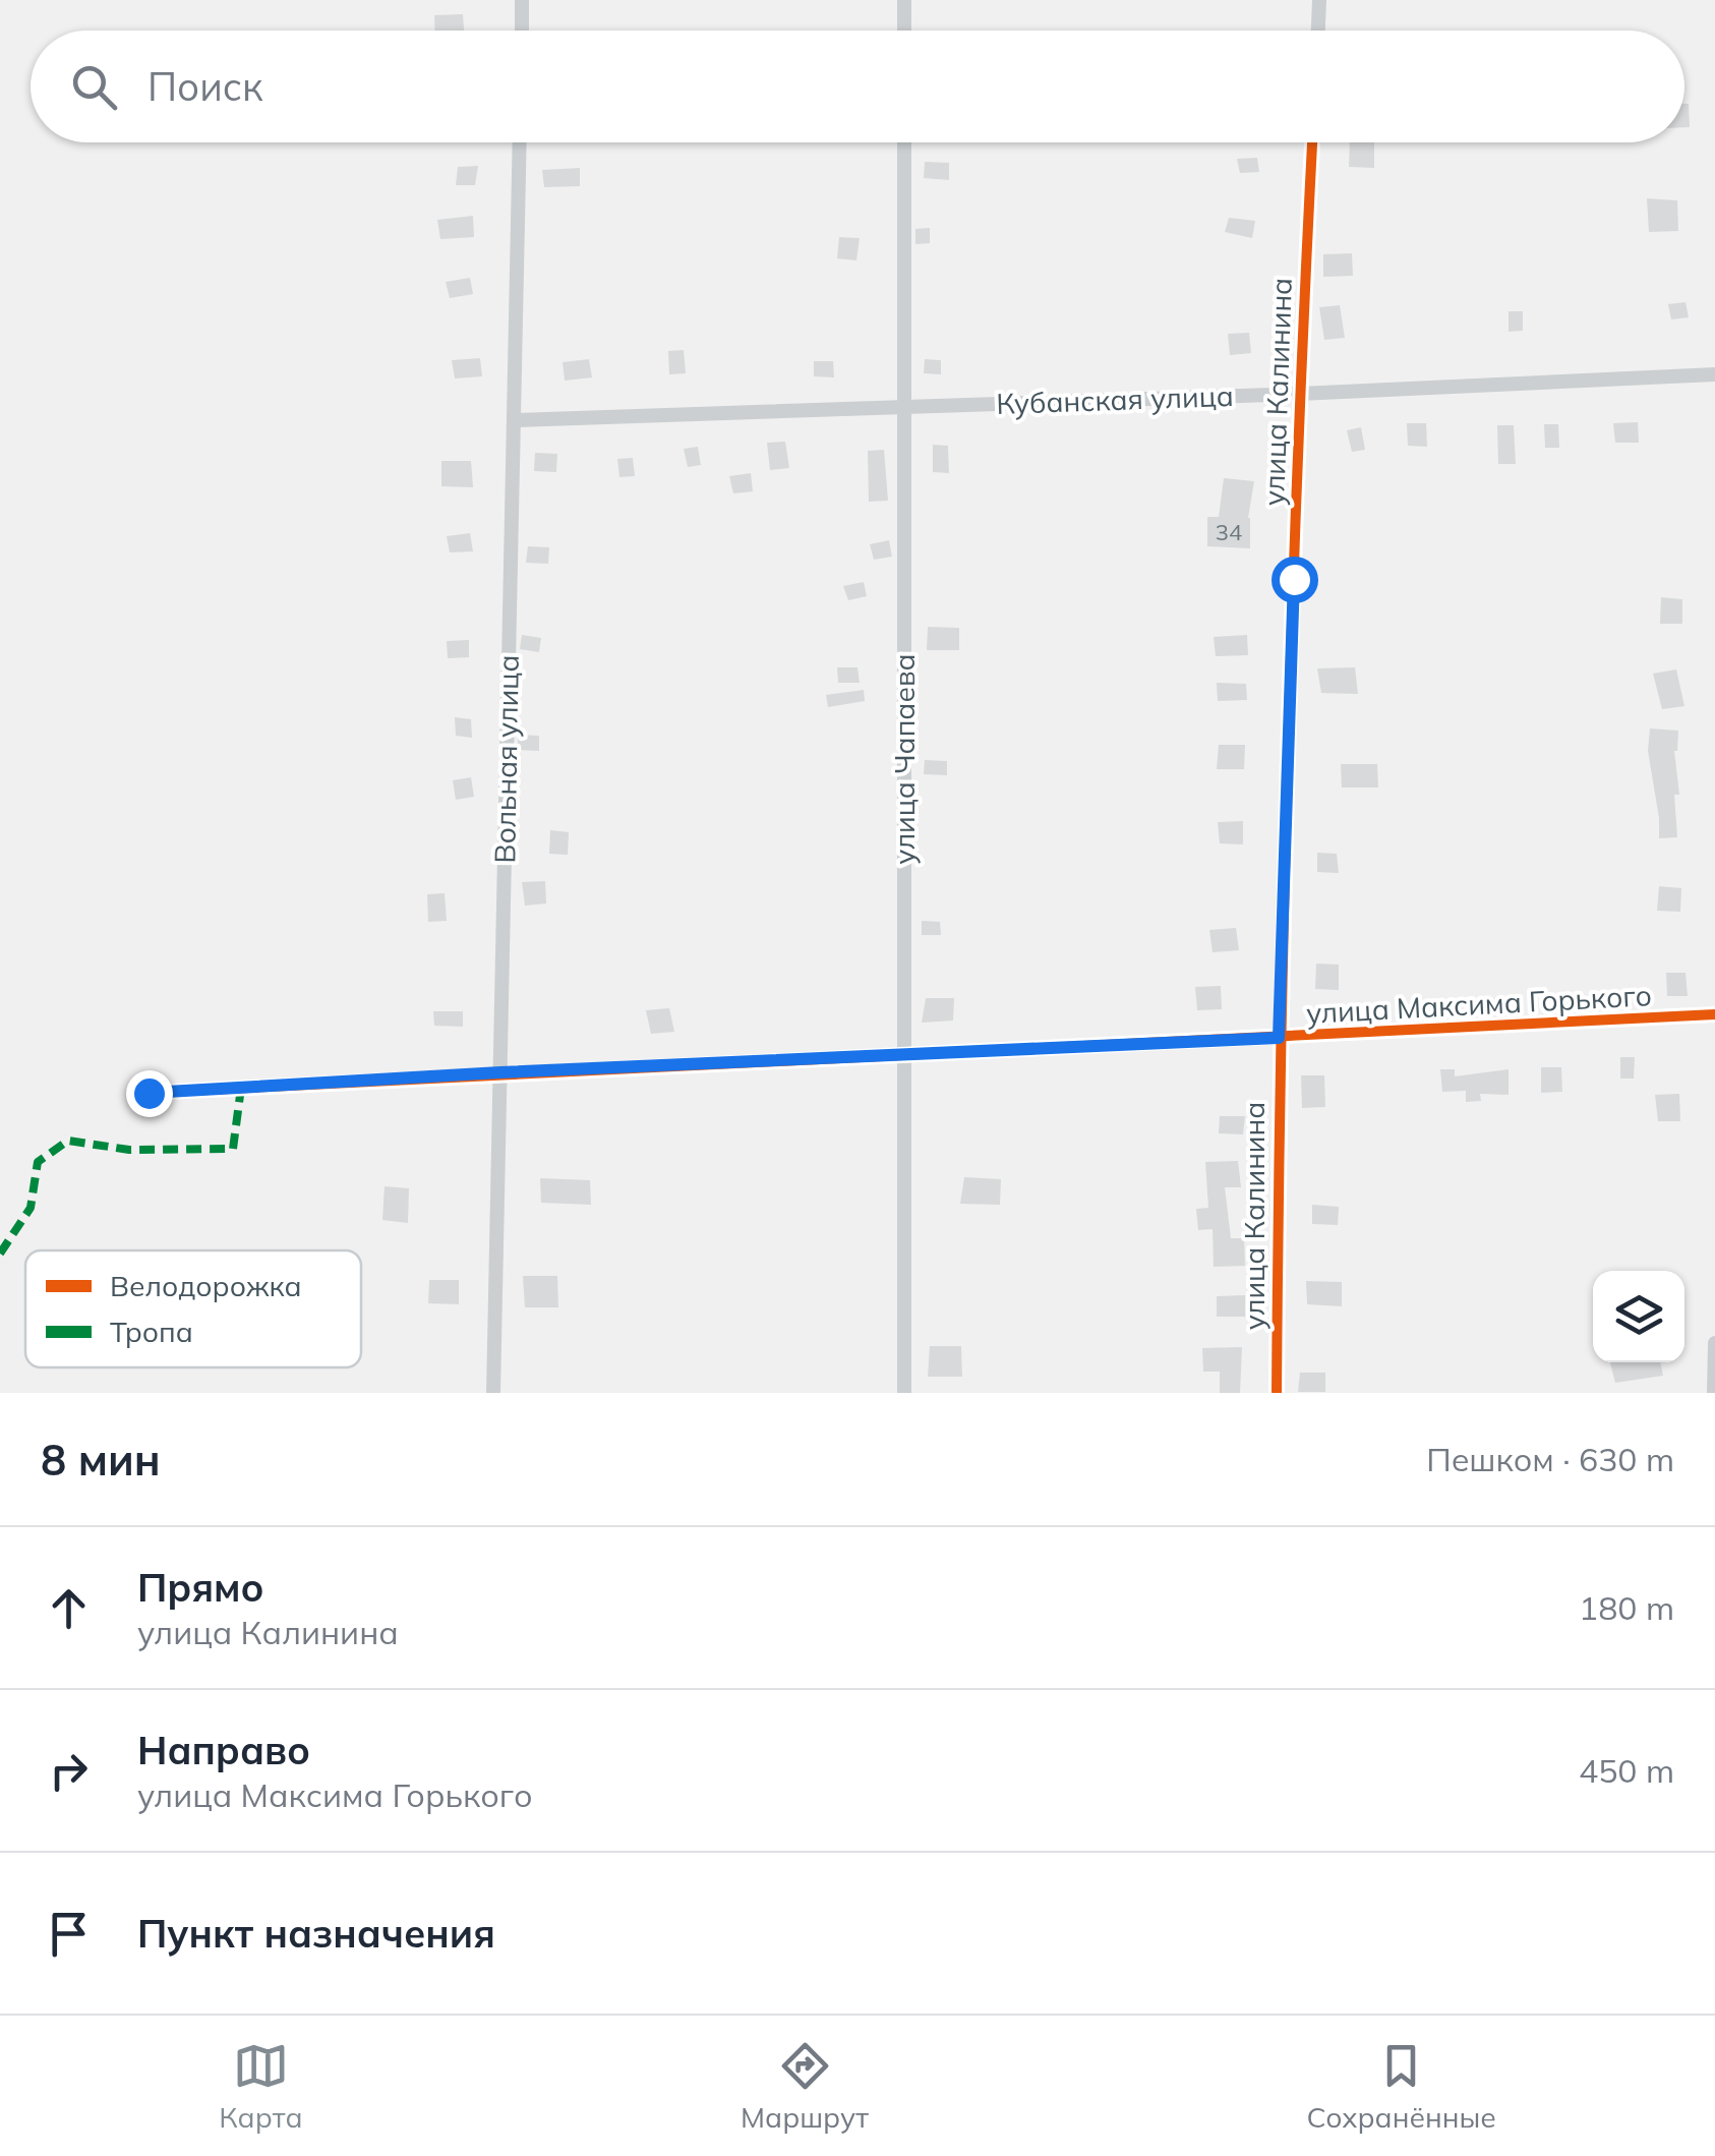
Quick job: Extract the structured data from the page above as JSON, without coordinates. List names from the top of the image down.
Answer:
{
  "streets": {
    "street": [
      "улица Калинина",
      "Кубанская улица",
      "Вольная улица",
      "улица Чапаева",
      "улица Максима Горького"
    ]
  },
  "crossings": [
    ["улица Калинина", "Кубанская улица"],
    ["улица Калинина", "улица Максима Горького"],
    ["Кубанская улица", "Вольная улица"],
    ["Кубанская улица", "улица Чапаева"],
    ["Вольная улица", "улица Максима Горького"],
    ["улица Чапаева", "улица Максима Горького"]
  ],
  "house_numbers": ["34"],
  "legend": ["Велодорожка", "Тропа"],
  "page": {
    "search": "Поиск",
    "heading": ["8 мин", "Пешком · 630 m"],
    "list": [
      ["Прямо", "улица Калинина", "180 m"],
      ["Направо", "улица Максима Горького", "450 m"],
      "Пункт назначения"
    ],
    "nav": ["Карта", "Маршрут", "Сохранённые"]
  }
}
